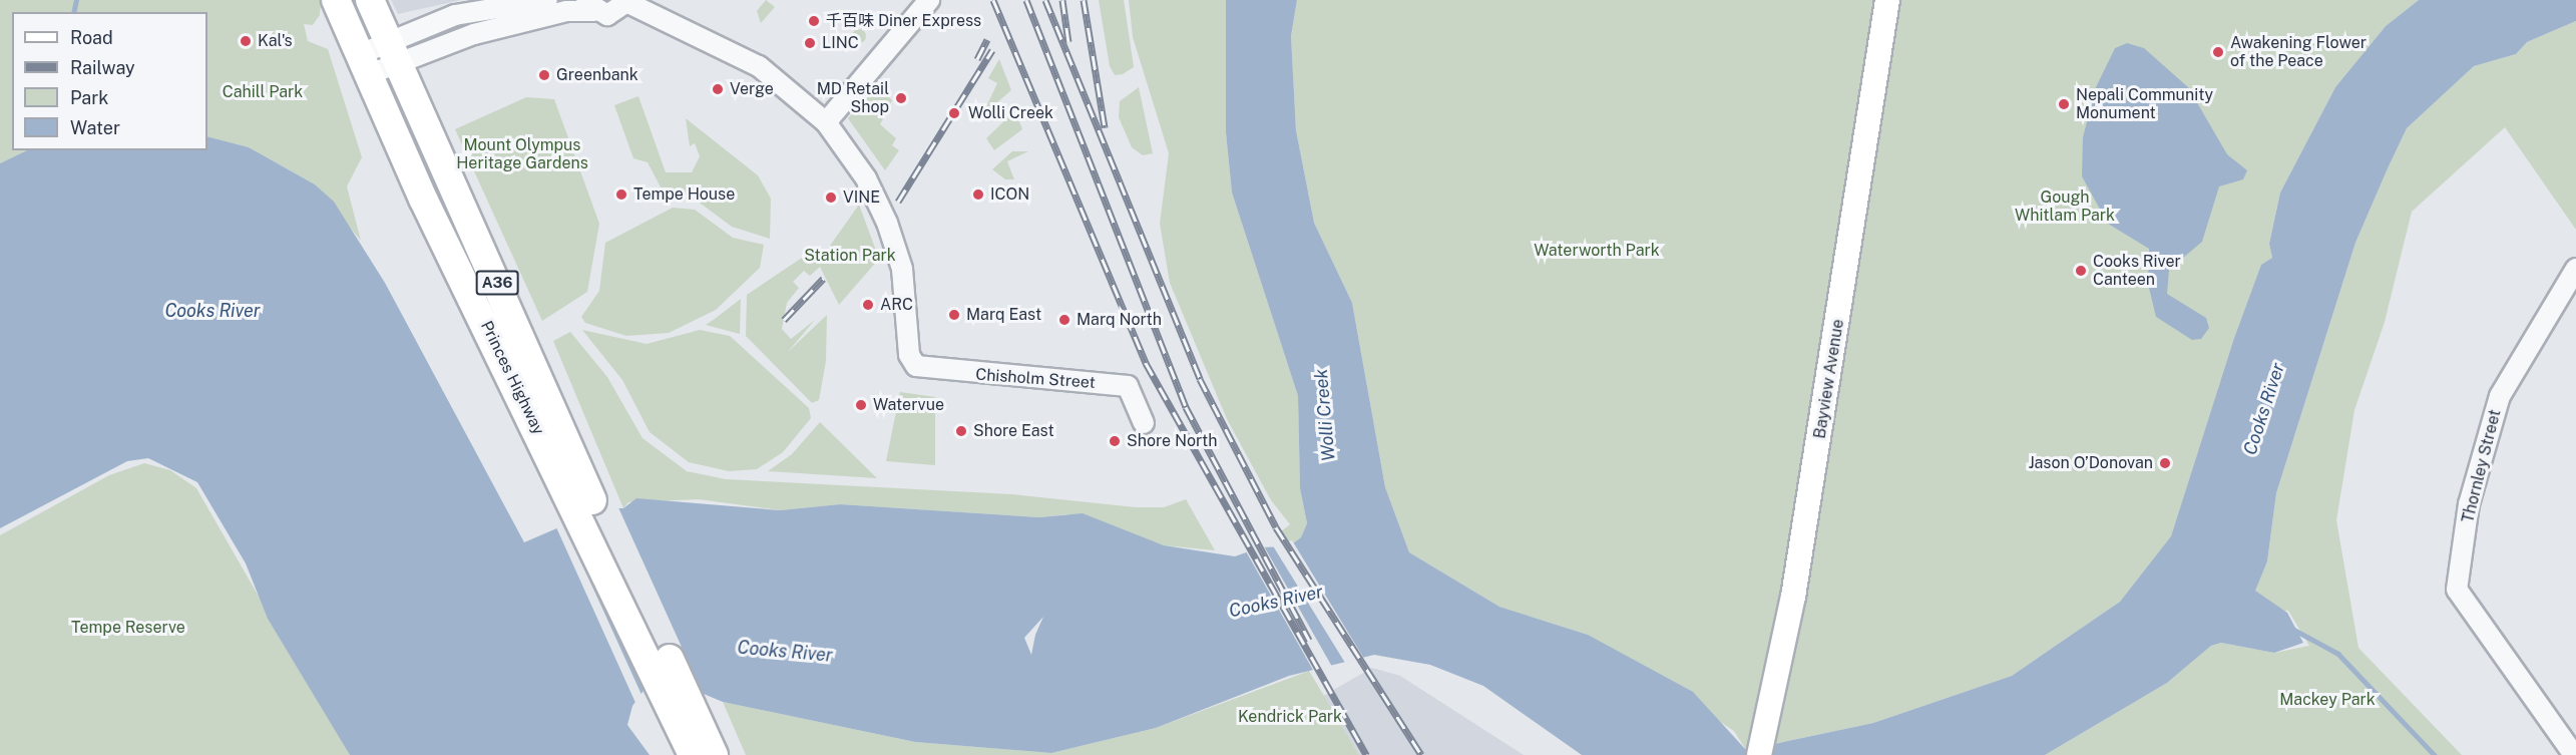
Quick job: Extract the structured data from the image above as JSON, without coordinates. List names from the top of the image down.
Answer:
{
  "streets": {
    "highway": ["A36", "Princes Highway"],
    "main road": ["Bayview Avenue"],
    "street": ["Chisholm Street", "Thornley Street"]
  },
  "water": ["Cooks River", "Wolli Creek"],
  "parks": [
    "Cahill Park",
    "Mount Olympus Heritage Gardens",
    "Gough Whitlam Park",
    "Waterworth Park",
    "Station Park",
    "Tempe Reserve",
    "Mackey Park",
    "Kendrick Park"
  ],
  "places": [
    "千百味 Diner Express",
    "Kal's",
    "LINC",
    "Awakening Flower of the Peace",
    "Greenbank",
    "Verge",
    "MD Retail Shop",
    "Nepali Community Monument",
    "Wolli Creek",
    "Tempe House",
    "ICON",
    "VINE",
    "Cooks River Canteen",
    "ARC",
    "Marq East",
    "Marq North",
    "Watervue",
    "Shore East",
    "Shore North",
    "Jason O’Donovan"
  ],
  "legend": [
    "Road",
    "Railway",
    "Park",
    "Water"
  ]
}
